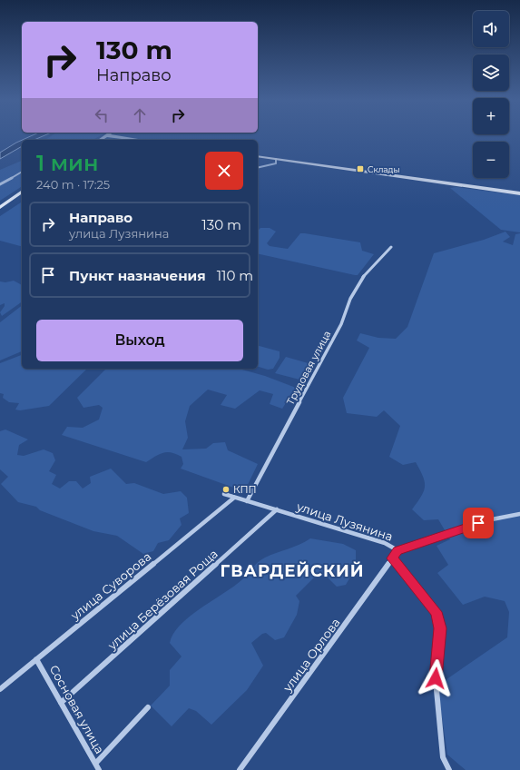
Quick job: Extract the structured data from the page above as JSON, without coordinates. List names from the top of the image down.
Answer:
{
  "streets": {
    "street": [
      "Трудовая улица",
      "улица Лузянина",
      "улица Суворова",
      "улица Берёзовая Роща",
      "улица Орлова",
      "Сосновая улица"
    ]
  },
  "crossings": [
    ["Трудовая улица", "улица Лузянина"],
    ["улица Лузянина", "улица Суворова"],
    ["улица Лузянина", "улица Берёзовая Роща"],
    ["улица Лузянина", "улица Орлова"],
    ["улица Суворова", "Сосновая улица"],
    ["улица Берёзовая Роща", "Сосновая улица"]
  ],
  "districts": ["ГВАРДЕЙСКИЙ"],
  "places": {
    "transit": ["Склады"],
    "other": ["КПП"]
  },
  "page": {
    "map_buttons": ["+", "−"],
    "turn": ["130 m", "Направо"],
    "heading": ["1 мин", "240 m · 17:25"],
    "list": [
      {
        "name": "Направо",
        "note": "улица Лузянина",
        "value": "130 m"
      },
      {
        "name": "Пункт назначения",
        "value": "110 m"
      }
    ],
    "buttons": "Выход"
  }
}
